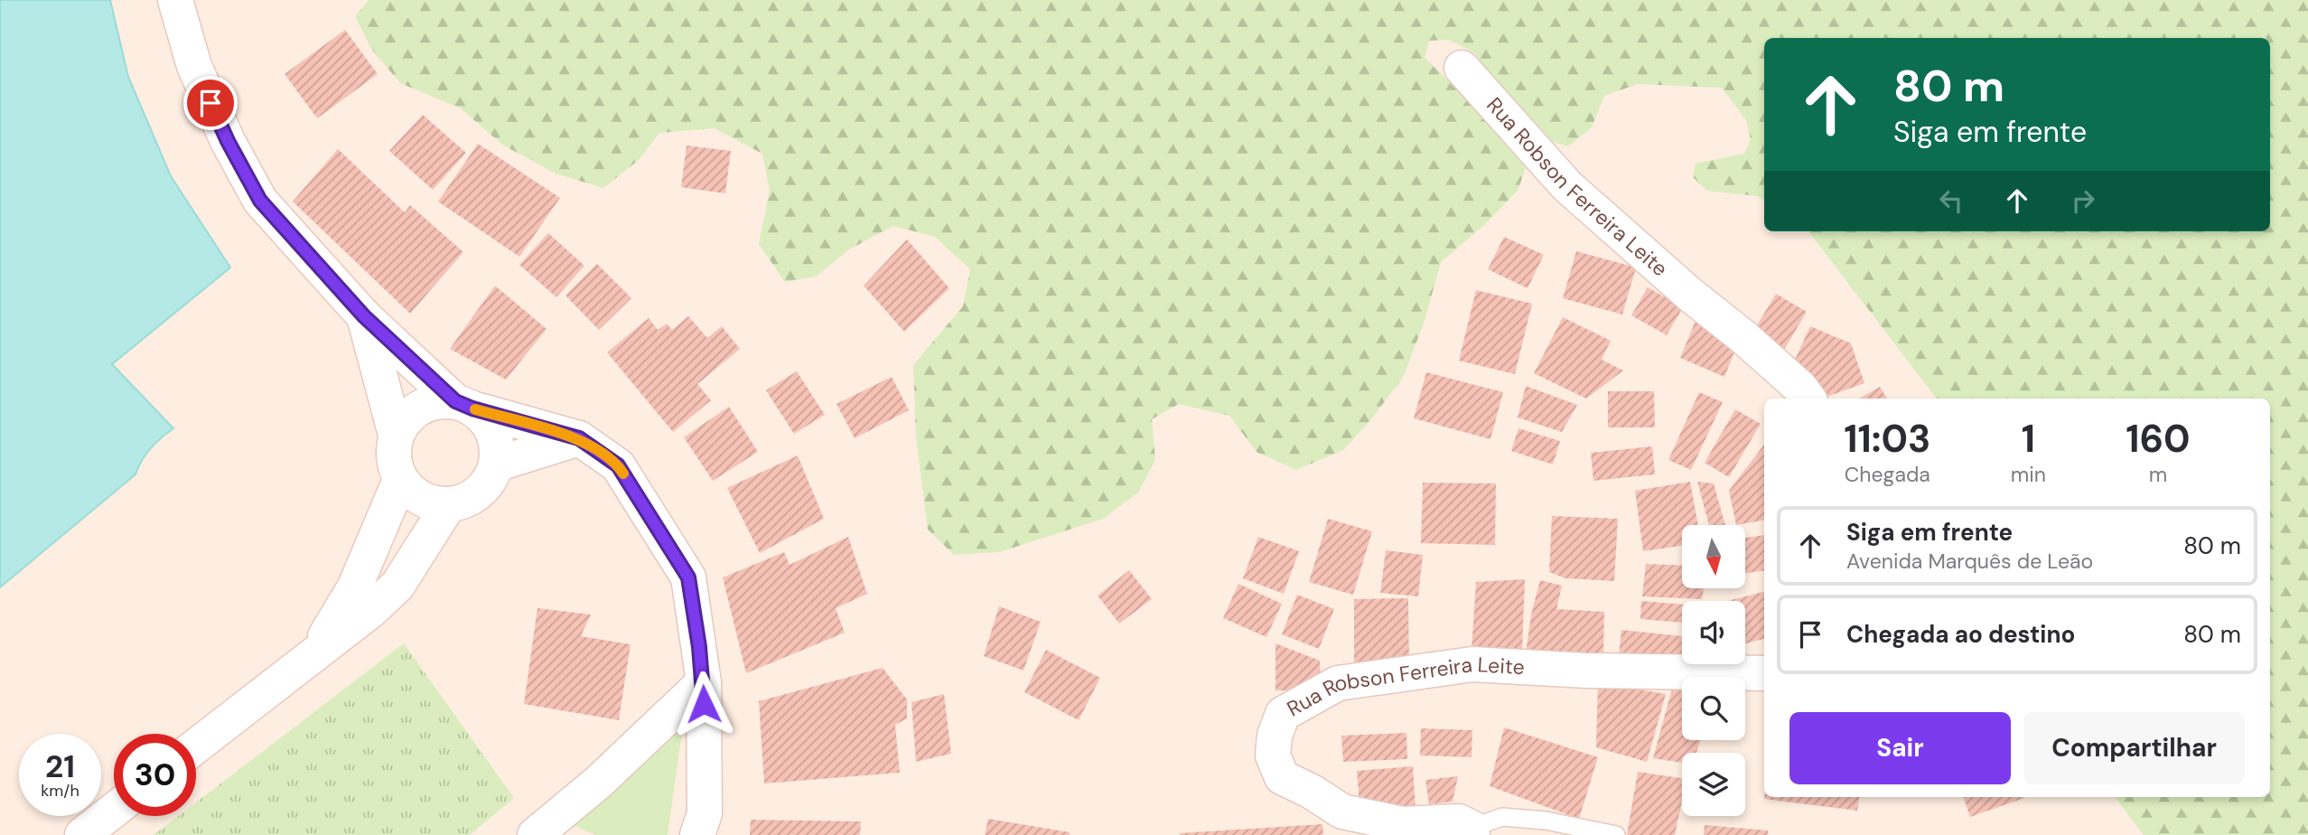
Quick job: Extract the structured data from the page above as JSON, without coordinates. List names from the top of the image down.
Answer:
{
  "streets": {
    "street": ["Rua Robson Ferreira Leite"]
  },
  "north": "bottom",
  "page": {
    "turn": ["80 m", "Siga em frente"],
    "eta": [
      "11:03",
      "Chegada",
      "1",
      "min",
      "160",
      "m"
    ],
    "list": [
      {
        "name": "Siga em frente",
        "note": "Avenida Marquês de Leão",
        "value": "80 m"
      },
      {
        "name": "Chegada ao destino",
        "value": "80 m"
      }
    ],
    "buttons": ["Sair", "Compartilhar"],
    "speed": "21 km/h",
    "limit": "30"
  }
}
